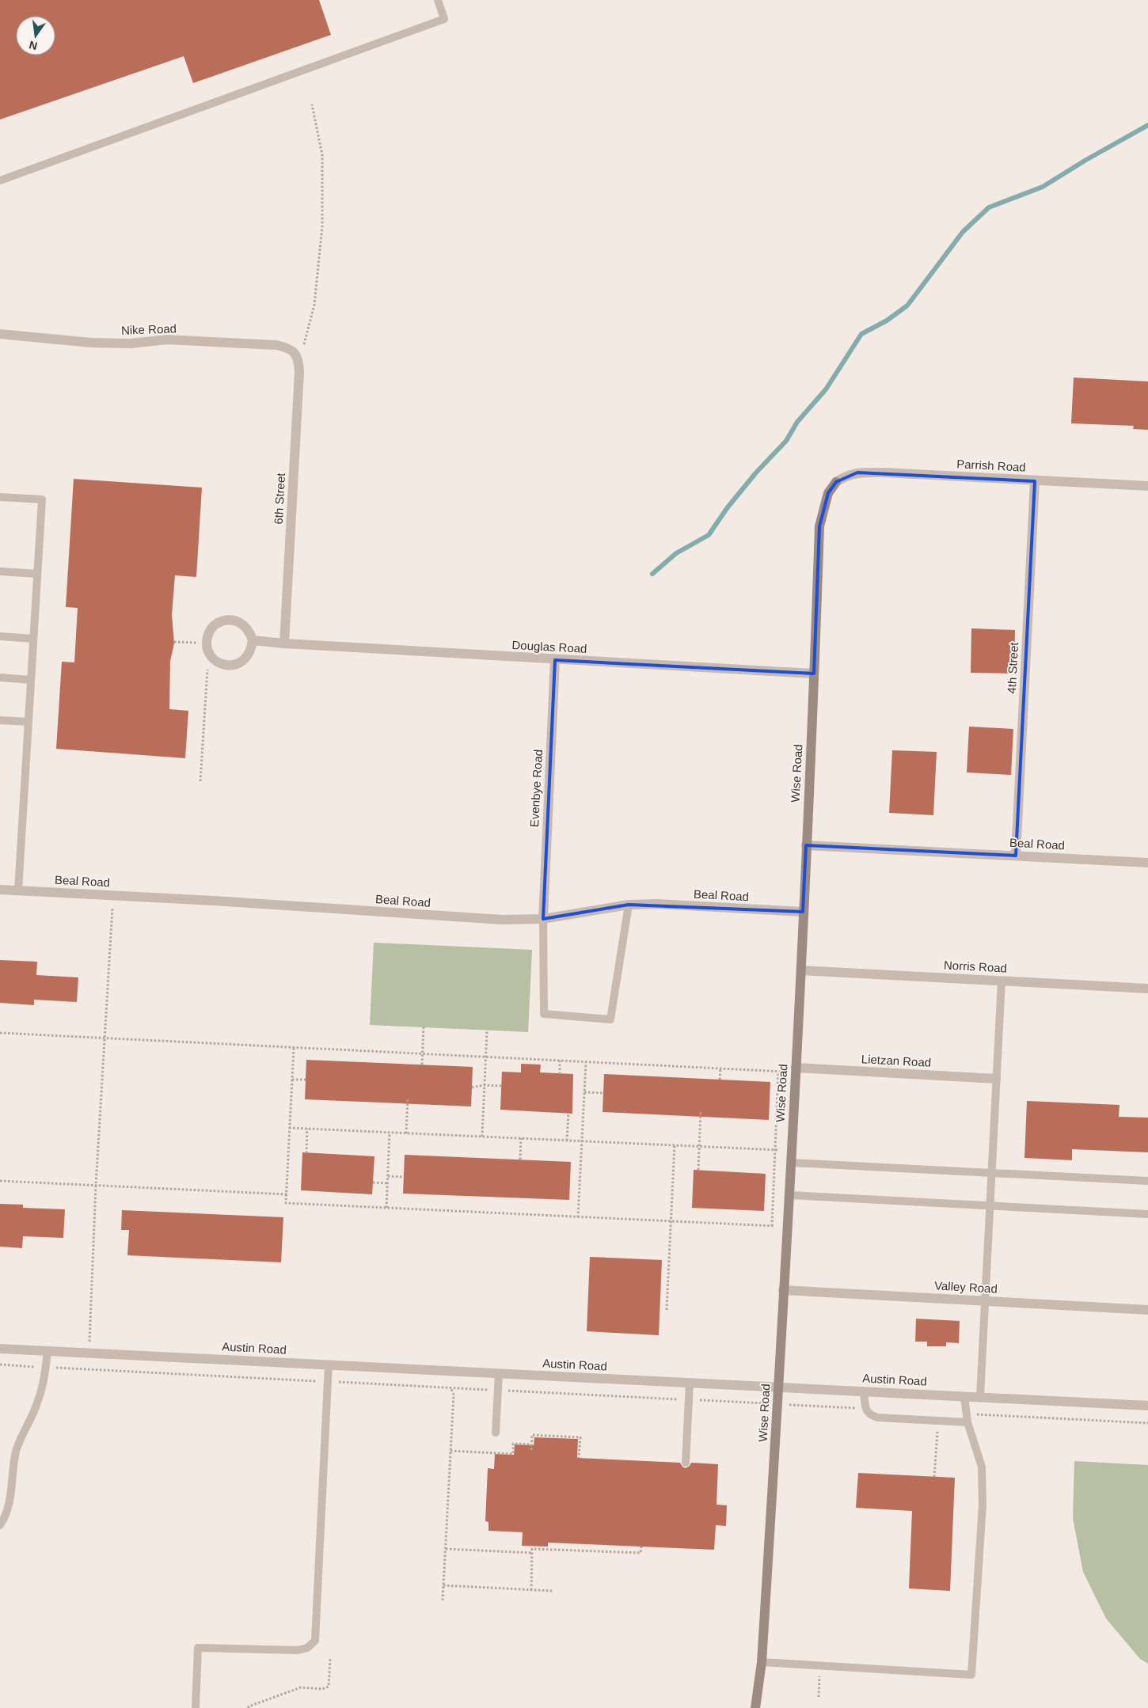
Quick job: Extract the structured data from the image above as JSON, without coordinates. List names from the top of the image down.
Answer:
{
  "streets": {
    "street": [
      "Nike Road",
      "Parrish Road",
      "6th Street",
      "Douglas Road",
      "4th Street",
      "Wise Road",
      "Evenbye Road",
      "Beal Road",
      "Norris Road",
      "Lietzan Road",
      "Valley Road",
      "Austin Road"
    ]
  },
  "crossings": [
    ["Nike Road", "6th Street"],
    ["Parrish Road", "4th Street"],
    ["Parrish Road", "Wise Road"],
    ["6th Street", "Douglas Road"],
    ["Douglas Road", "Wise Road"],
    ["Douglas Road", "Evenbye Road"],
    ["4th Street", "Beal Road"],
    ["Wise Road", "Beal Road"],
    ["Wise Road", "Norris Road"],
    ["Wise Road", "Lietzan Road"],
    ["Wise Road", "Valley Road"],
    ["Wise Road", "Austin Road"],
    ["Evenbye Road", "Beal Road"]
  ],
  "north": "bottom"
}
